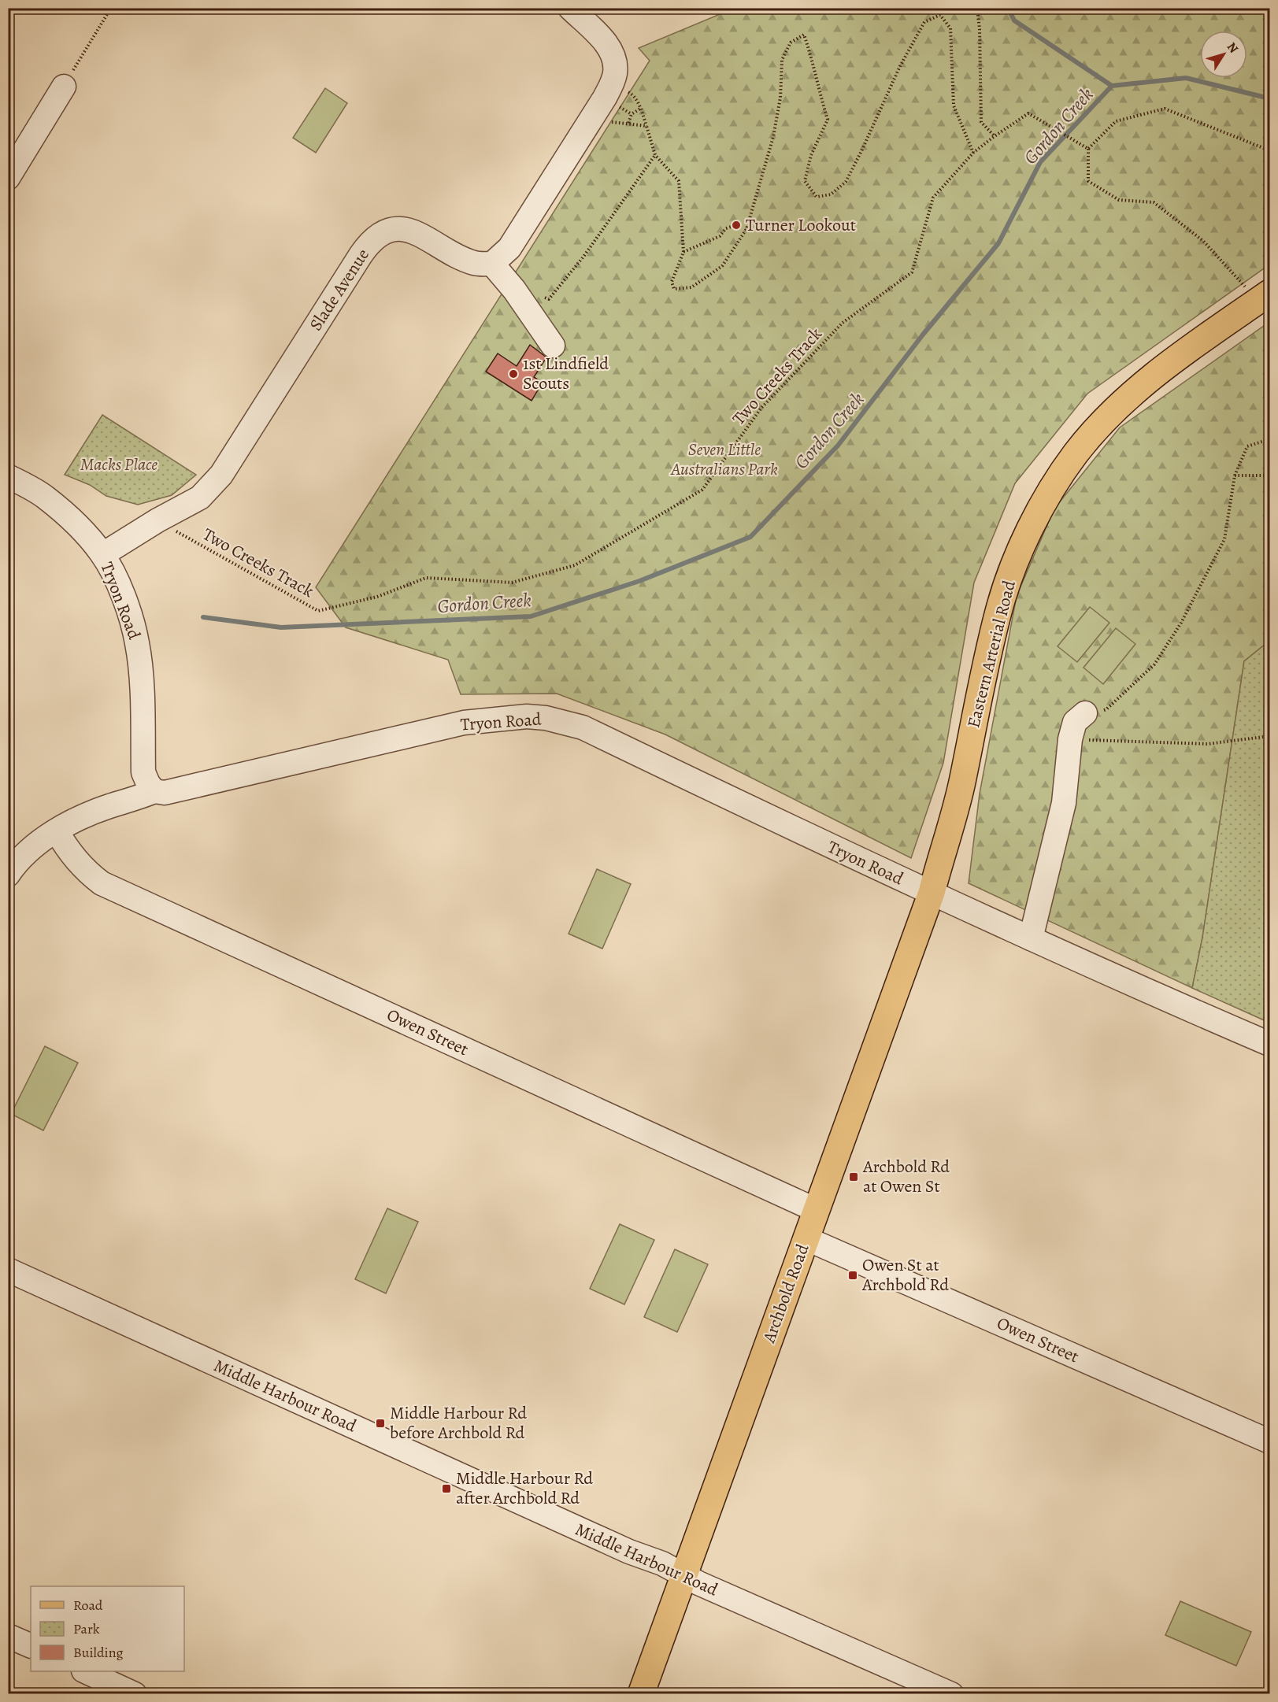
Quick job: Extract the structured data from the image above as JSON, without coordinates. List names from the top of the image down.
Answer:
{
  "streets": {
    "main road": ["Eastern Arterial Road", "Archbold Road"],
    "street": [
      "Slade Avenue",
      "Tryon Road",
      "Owen Street",
      "Middle Harbour Road"
    ],
    "path": ["Two Creeks Track"]
  },
  "crossings": [
    ["Slade Avenue", "Two Creeks Track"],
    ["Slade Avenue", "Tryon Road"],
    ["Tryon Road", "Eastern Arterial Road"],
    ["Tryon Road", "Archbold Road"],
    ["Eastern Arterial Road", "Archbold Road"],
    ["Owen Street", "Archbold Road"],
    ["Archbold Road", "Middle Harbour Road"]
  ],
  "water": ["Gordon Creek"],
  "parks": ["Seven Little Australians Park", "Macks Place"],
  "places": {
    "other": ["Turner Lookout", "1st Lindfield Scouts"],
    "transit": [
      "Archbold Rd at Owen St",
      "Owen St at Archbold Rd",
      "Middle Harbour Rd before Archbold Rd",
      "Middle Harbour Rd after Archbold Rd"
    ]
  },
  "legend": ["Road", "Park", "Building"],
  "north": "top right"
}
